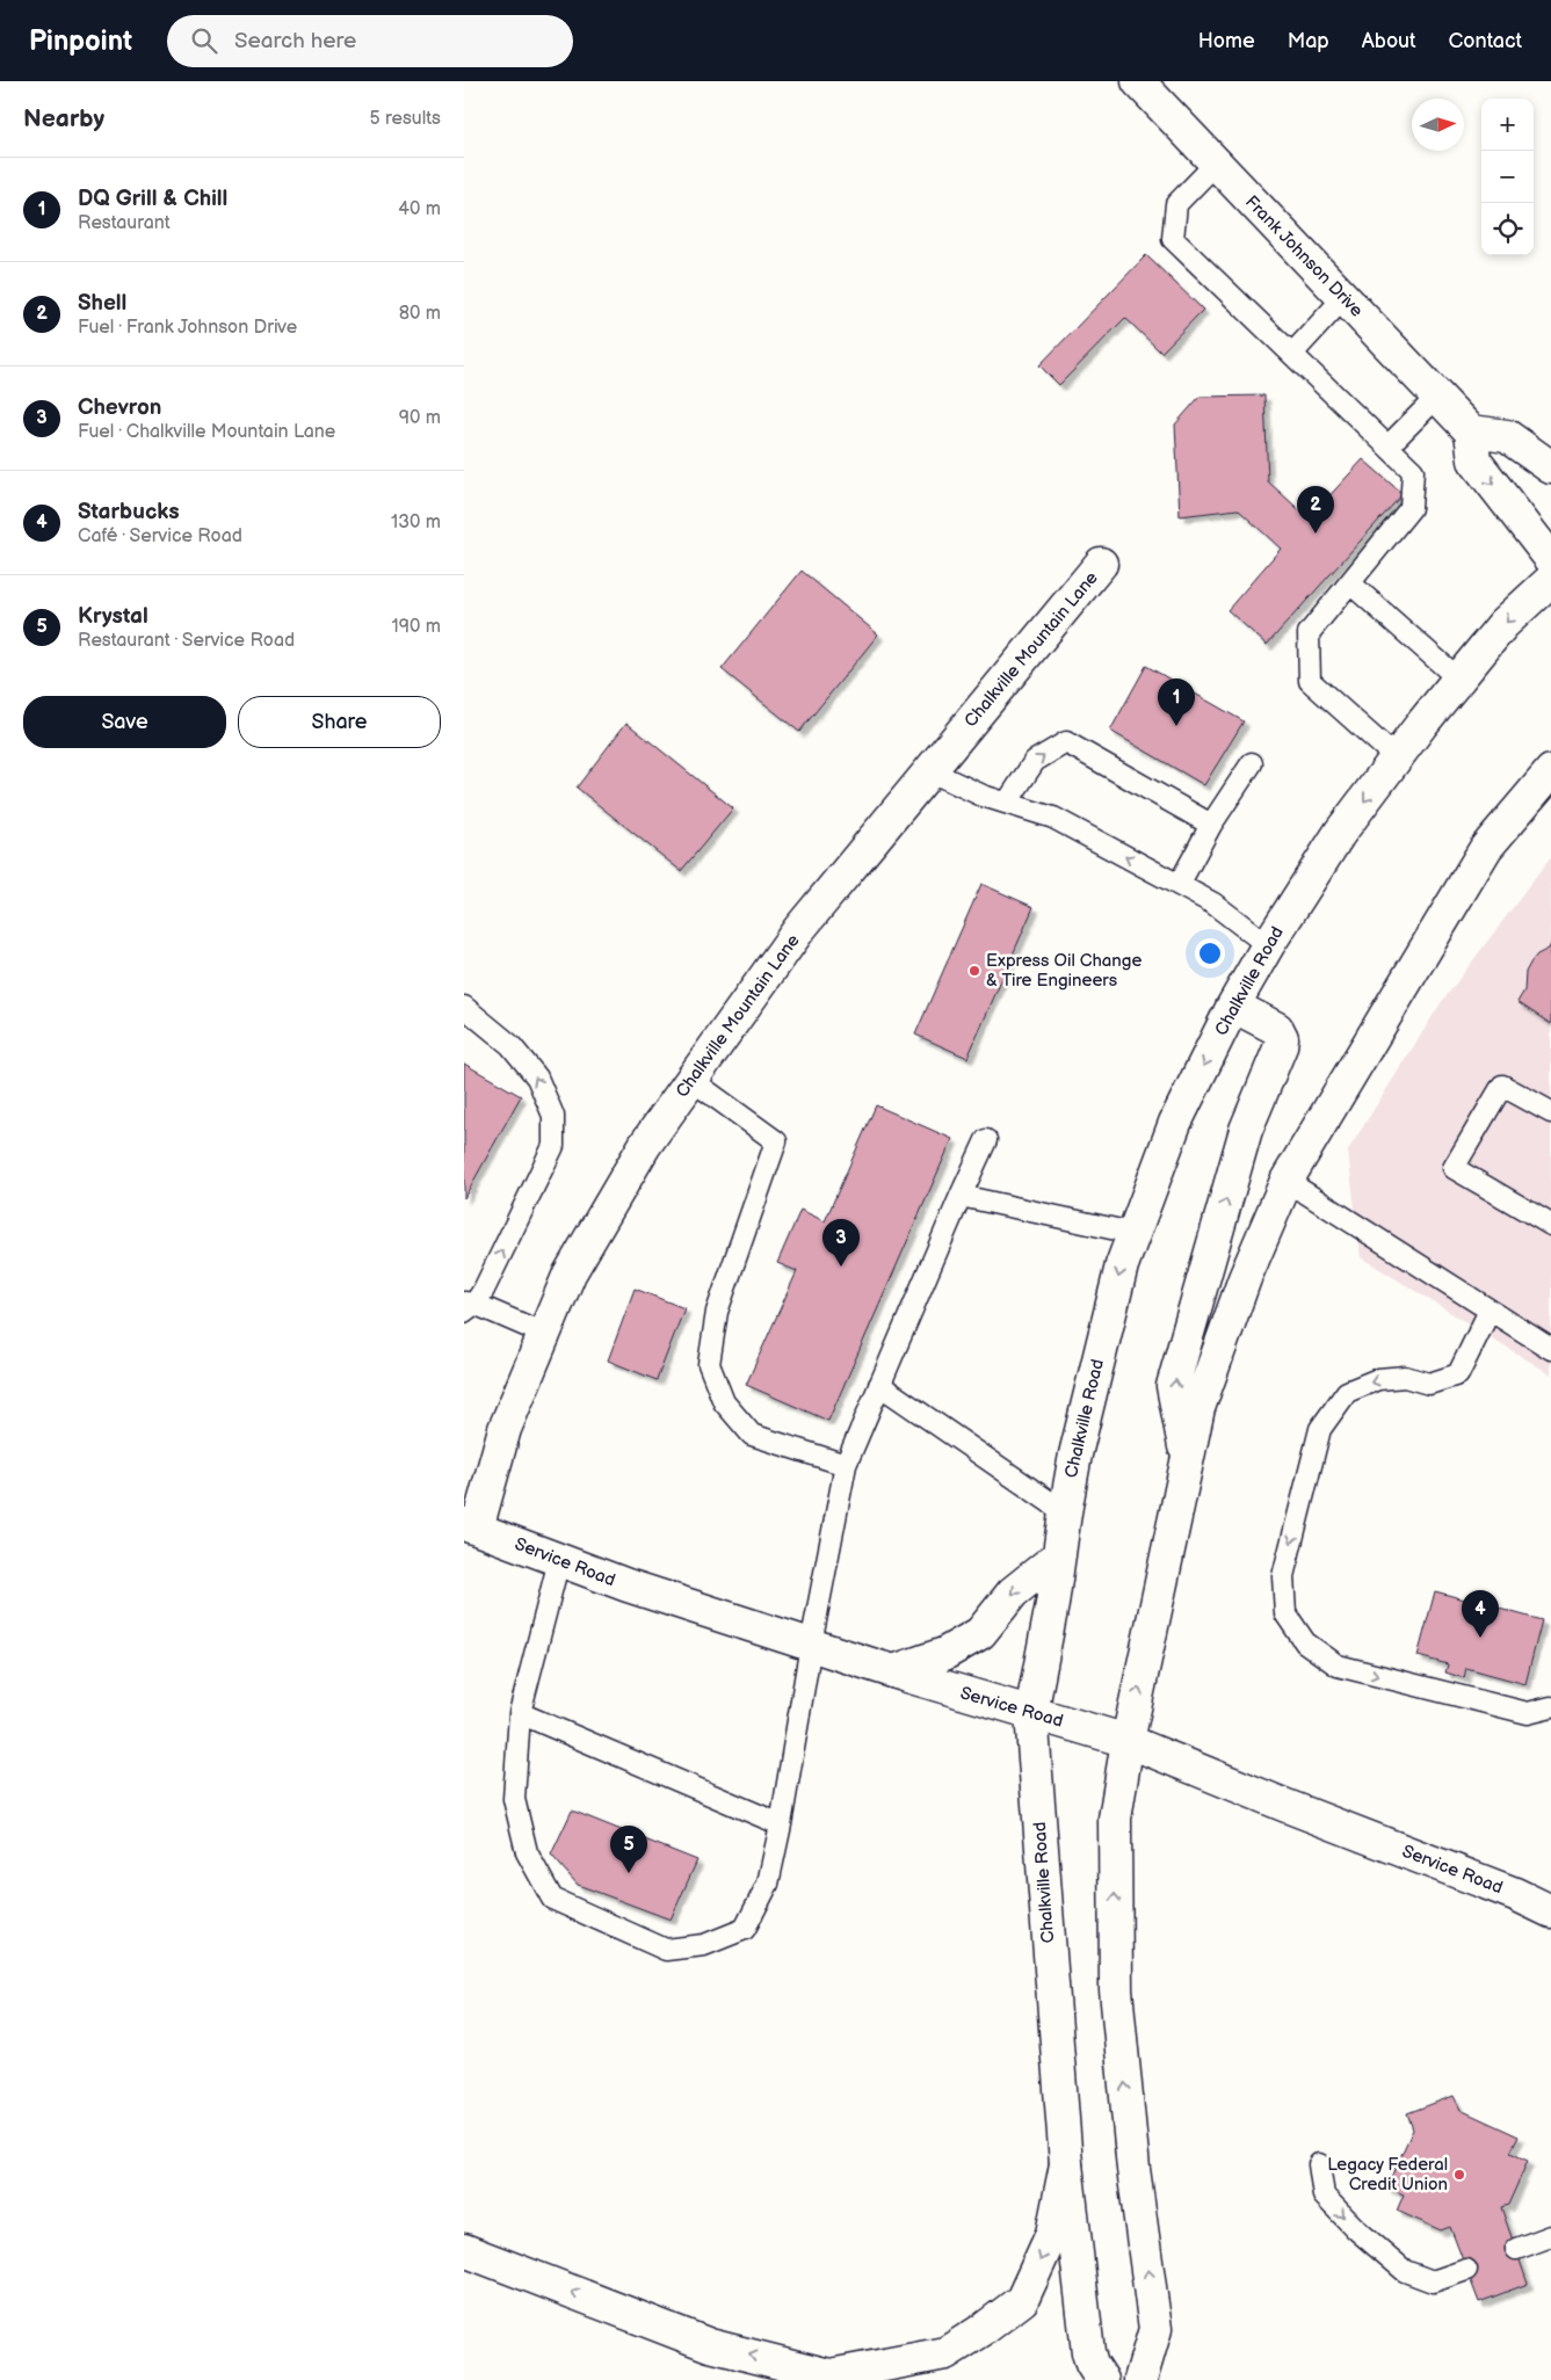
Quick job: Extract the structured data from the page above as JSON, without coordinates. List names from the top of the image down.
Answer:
{
  "streets": {
    "main road": [
      "Frank Johnson Drive",
      "Chalkville Mountain Lane",
      "Chalkville Road",
      "Service Road"
    ]
  },
  "crossings": [
    ["Chalkville Mountain Lane", "Service Road"],
    ["Chalkville Road", "Service Road"]
  ],
  "places": ["Express Oil Change & Tire Engineers", "Legacy Federal Credit Union"],
  "north": "right",
  "page": {
    "header": "Pinpoint",
    "search": "Search here",
    "nav": [
      "Home",
      "Map",
      "About",
      "Contact"
    ],
    "heading": ["Nearby", "5 results"],
    "map_buttons": ["+", "−"],
    "list": [
      {
        "mark": "1",
        "name": "DQ Grill & Chill",
        "note": "Restaurant",
        "value": "40 m"
      },
      {
        "mark": "2",
        "name": "Shell",
        "note": "Fuel · Frank Johnson Drive",
        "value": "80 m"
      },
      {
        "mark": "3",
        "name": "Chevron",
        "note": "Fuel · Chalkville Mountain Lane",
        "value": "90 m"
      },
      {
        "mark": "4",
        "name": "Starbucks",
        "note": "Café · Service Road",
        "value": "130 m"
      },
      {
        "mark": "5",
        "name": "Krystal",
        "note": "Restaurant · Service Road",
        "value": "190 m"
      }
    ],
    "pins": [
      "2",
      "1",
      "3",
      "4",
      "5"
    ],
    "buttons": ["Save", "Share"]
  }
}
